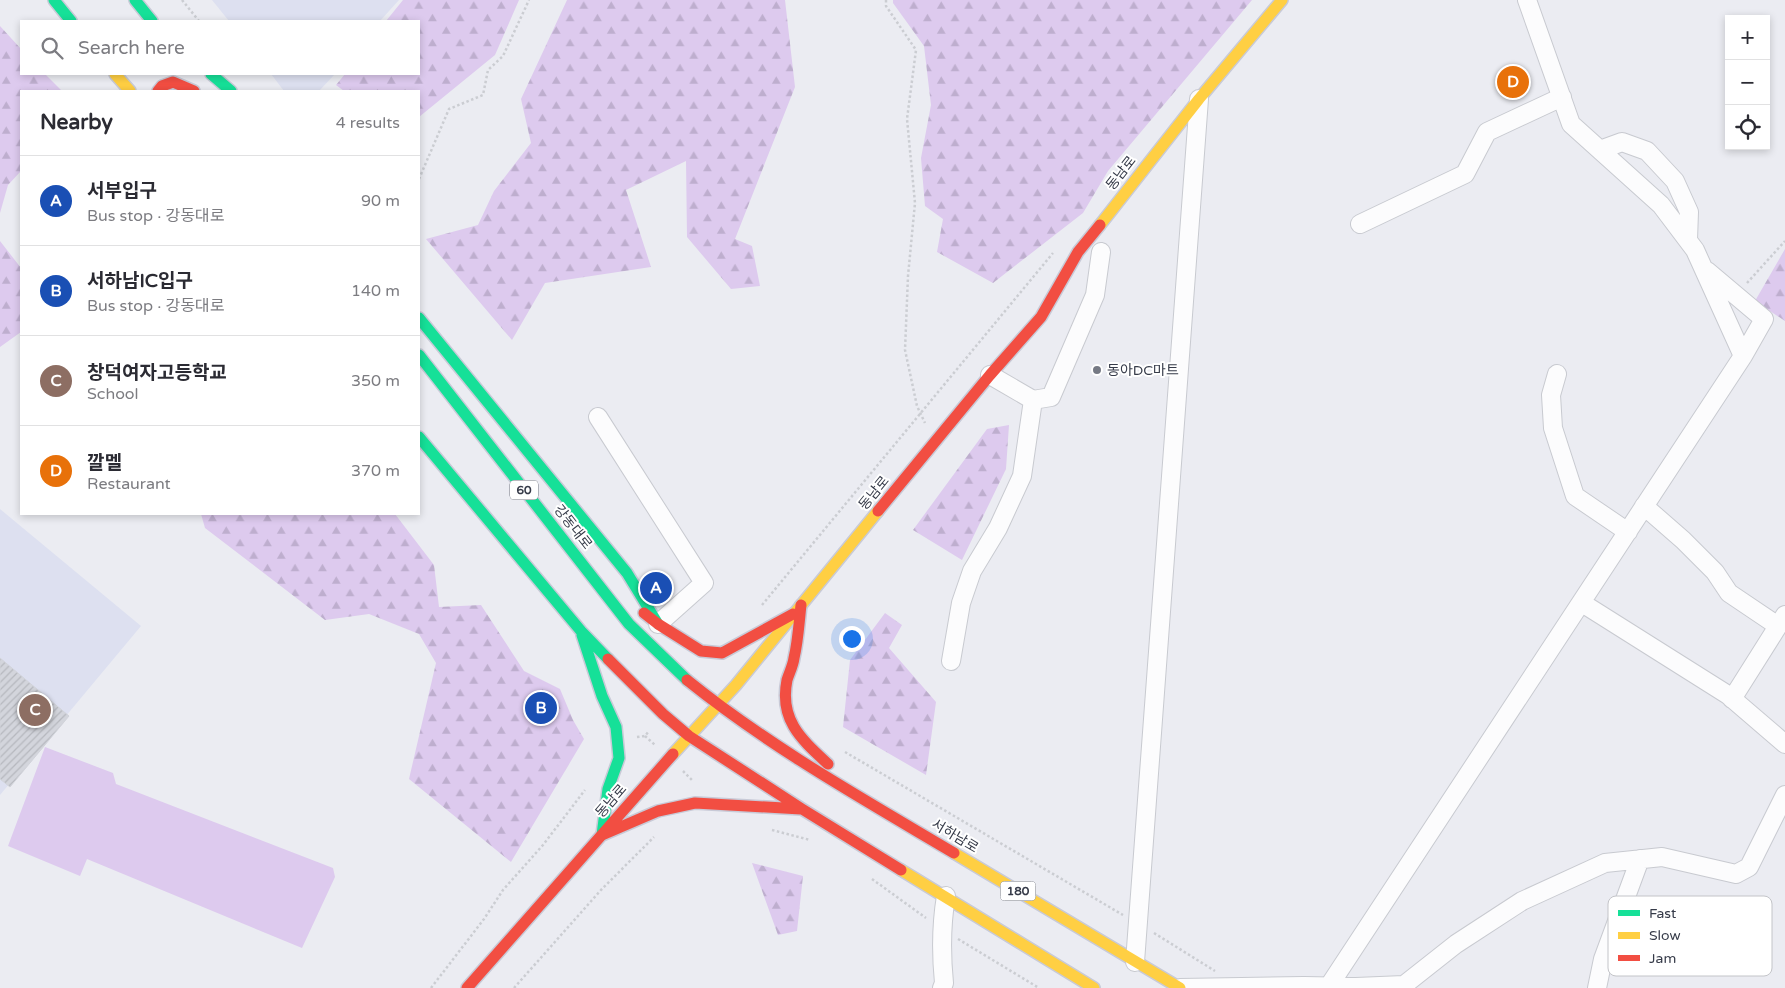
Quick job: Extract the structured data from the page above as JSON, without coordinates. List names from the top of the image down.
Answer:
{
  "streets": {
    "main road": [
      "동남로",
      "60",
      "강동대로",
      "서하남로",
      "180"
    ]
  },
  "crossings": [
    ["동남로", "강동대로"],
    ["동남로", "서하남로"],
    ["강동대로", "서하남로"]
  ],
  "places": ["동아DC마트"],
  "legend": ["Fast", "Slow", "Jam"],
  "page": {
    "map_buttons": ["+", "−"],
    "search": "Search here",
    "pins": [
      "D",
      "A",
      "B",
      "C"
    ],
    "heading": ["Nearby", "4 results"],
    "list": [
      {
        "mark": "A",
        "name": "서부입구",
        "note": "Bus stop · 강동대로",
        "value": "90 m"
      },
      {
        "mark": "B",
        "name": "서하남IC입구",
        "note": "Bus stop · 강동대로",
        "value": "140 m"
      },
      {
        "mark": "C",
        "name": "창덕여자고등학교",
        "note": "School",
        "value": "350 m"
      },
      {
        "mark": "D",
        "name": "깔멜",
        "note": "Restaurant",
        "value": "370 m"
      }
    ]
  }
}
